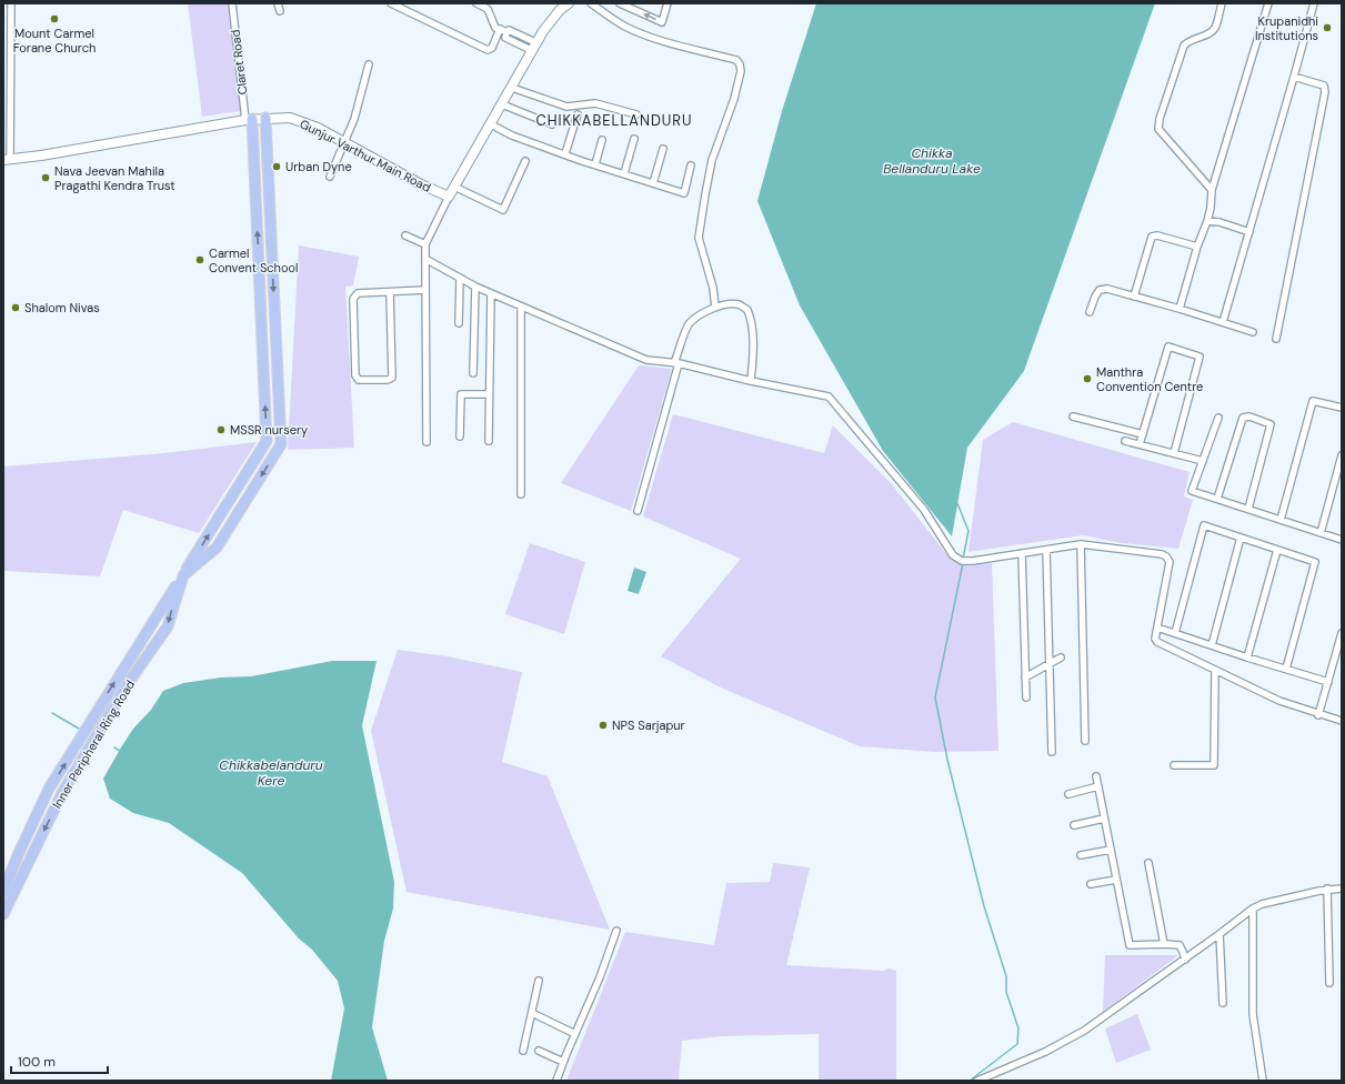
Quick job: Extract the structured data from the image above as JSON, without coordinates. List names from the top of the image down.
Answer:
{
  "streets": {
    "main road": ["Gunjur Varthur Main Road", "Inner Peripheral Ring Road"],
    "street": ["Claret Road"]
  },
  "crossings": [
    ["Claret Road", "Gunjur Varthur Main Road"],
    ["Claret Road", "Inner Peripheral Ring Road"],
    ["Gunjur Varthur Main Road", "Inner Peripheral Ring Road"]
  ],
  "districts": ["CHIKKABELLANDURU"],
  "water": ["Chikka Bellanduru Lake", "Chikkabelanduru Kere"],
  "places": [
    "Mount Carmel Forane Church",
    "Krupanidhi Institutions",
    "Urban Dyne",
    "Nava Jeevan Mahila Pragathi Kendra Trust",
    "Carmel Convent School",
    "Shalom Nivas",
    "Manthra Convention Centre",
    "MSSR nursery",
    "NPS Sarjapur"
  ],
  "scale_bar": "100 m"
}
